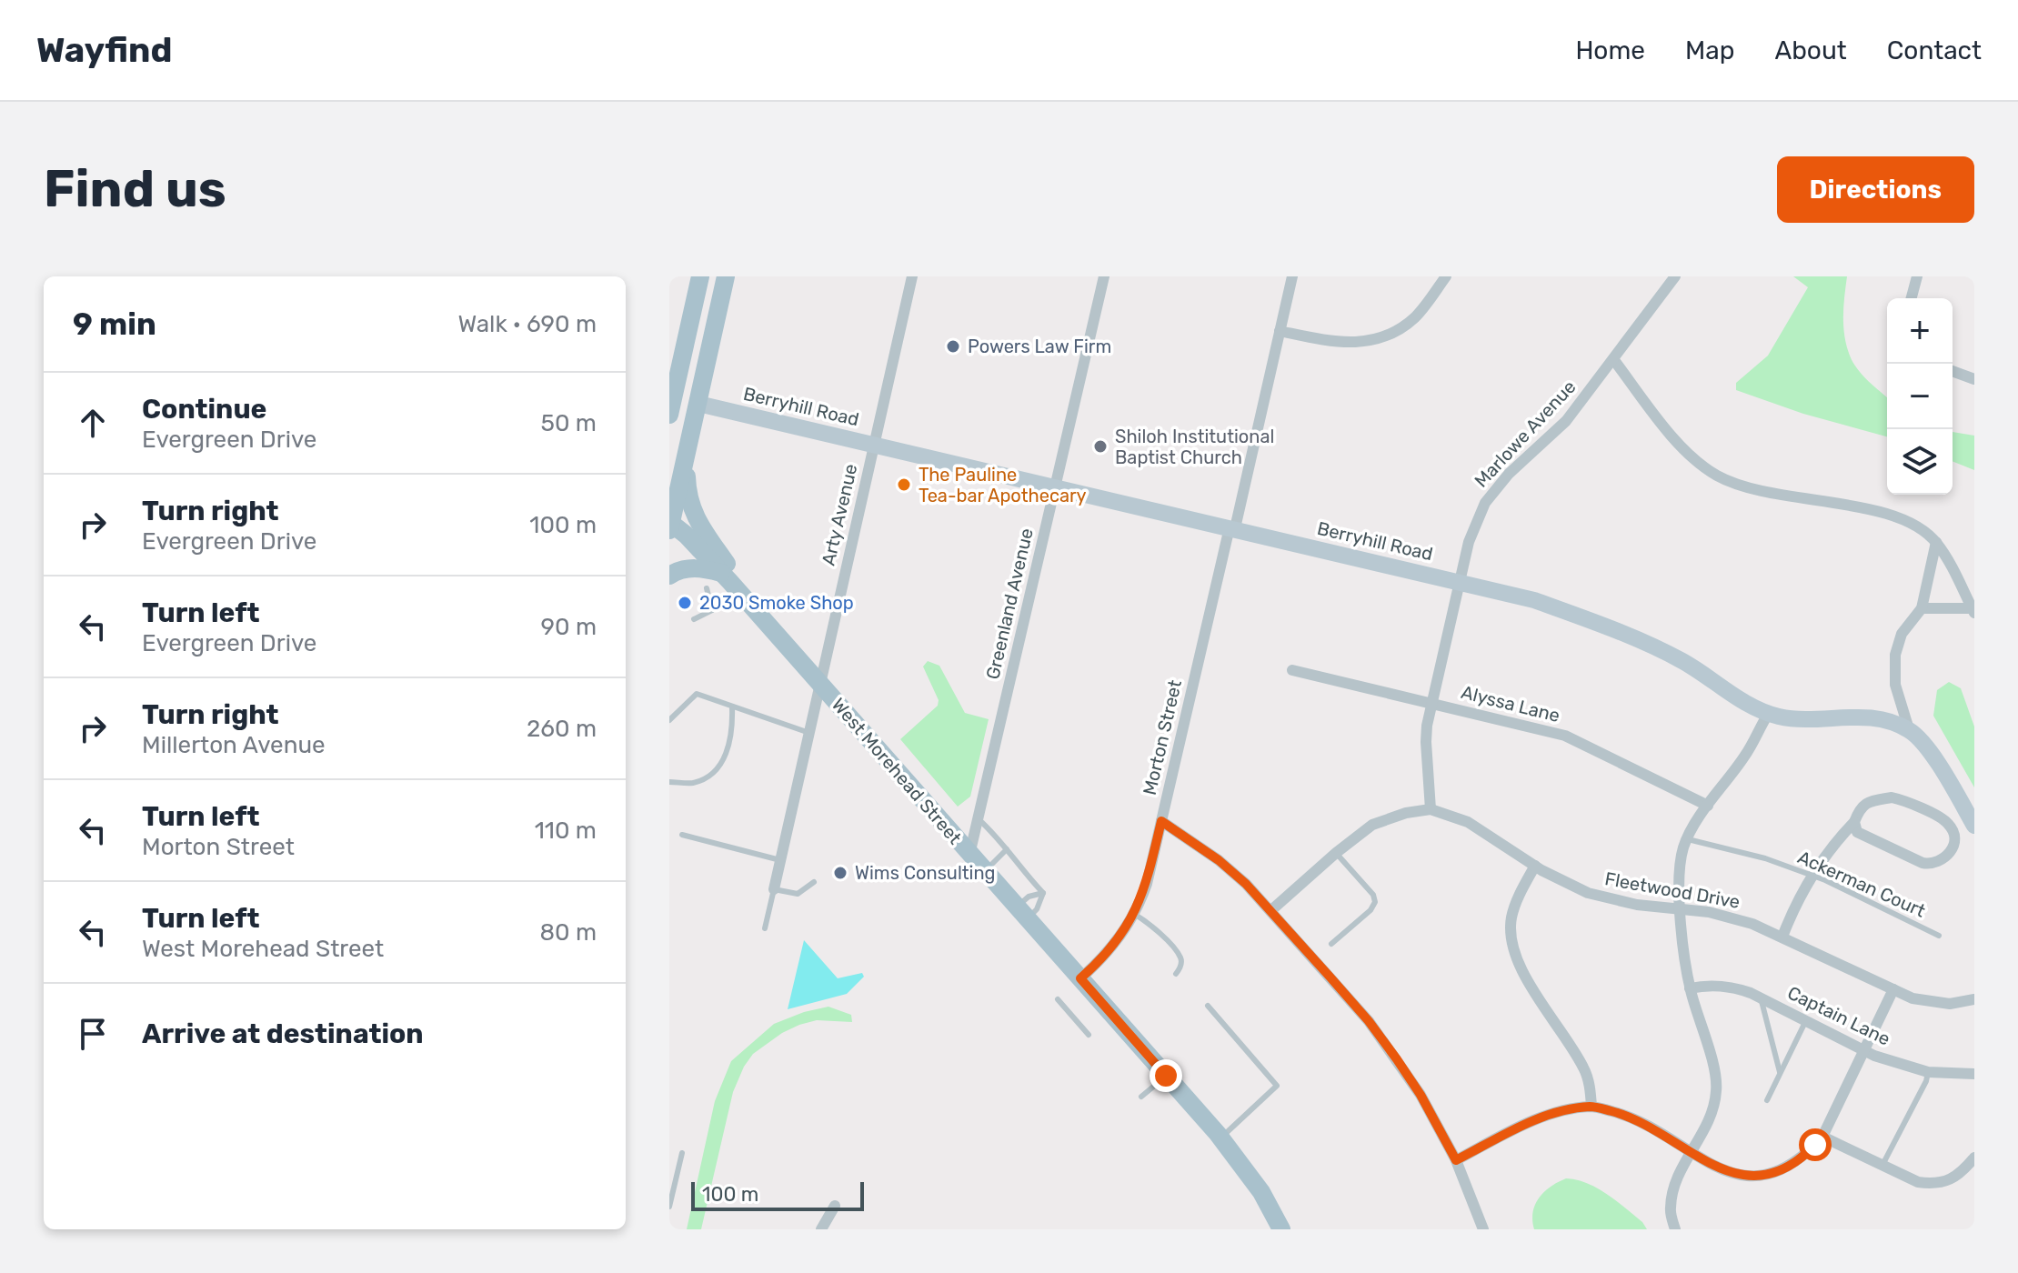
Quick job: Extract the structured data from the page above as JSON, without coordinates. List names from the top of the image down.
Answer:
{
  "streets": {
    "main road": ["West Morehead Street"],
    "street": [
      "Berryhill Road",
      "Marlowe Avenue",
      "Arty Avenue",
      "Greenland Avenue",
      "Alyssa Lane",
      "Morton Street",
      "Fleetwood Drive",
      "Captain Lane"
    ],
    "lane": ["Ackerman Court"]
  },
  "crossings": [
    ["Berryhill Road", "Marlowe Avenue"],
    ["Berryhill Road", "Arty Avenue"],
    ["Berryhill Road", "Greenland Avenue"],
    ["Berryhill Road", "Morton Street"],
    ["Marlowe Avenue", "Alyssa Lane"],
    ["Marlowe Avenue", "Fleetwood Drive"],
    ["Arty Avenue", "West Morehead Street"],
    ["Greenland Avenue", "West Morehead Street"],
    ["Morton Street", "West Morehead Street"]
  ],
  "places": [
    "Powers Law Firm",
    "Shiloh Institutional Baptist Church",
    "The Pauline Tea-bar Apothecary",
    "2030 Smoke Shop",
    "Wims Consulting"
  ],
  "scale_bar": "100 m",
  "page": {
    "header": "Wayfind",
    "nav": [
      "Home",
      "Map",
      "About",
      "Contact"
    ],
    "buttons": "Directions",
    "title": "Find us",
    "heading": ["9 min", "Walk · 690 m"],
    "map_buttons": ["+", "−"],
    "list": [
      ["Continue", "Evergreen Drive", "50 m"],
      ["Turn right", "Evergreen Drive", "100 m"],
      ["Turn left", "Evergreen Drive", "90 m"],
      ["Turn right", "Millerton Avenue", "260 m"],
      ["Turn left", "Morton Street", "110 m"],
      ["Turn left", "West Morehead Street", "80 m"],
      "Arrive at destination"
    ],
    "scale": "100 m"
  }
}
